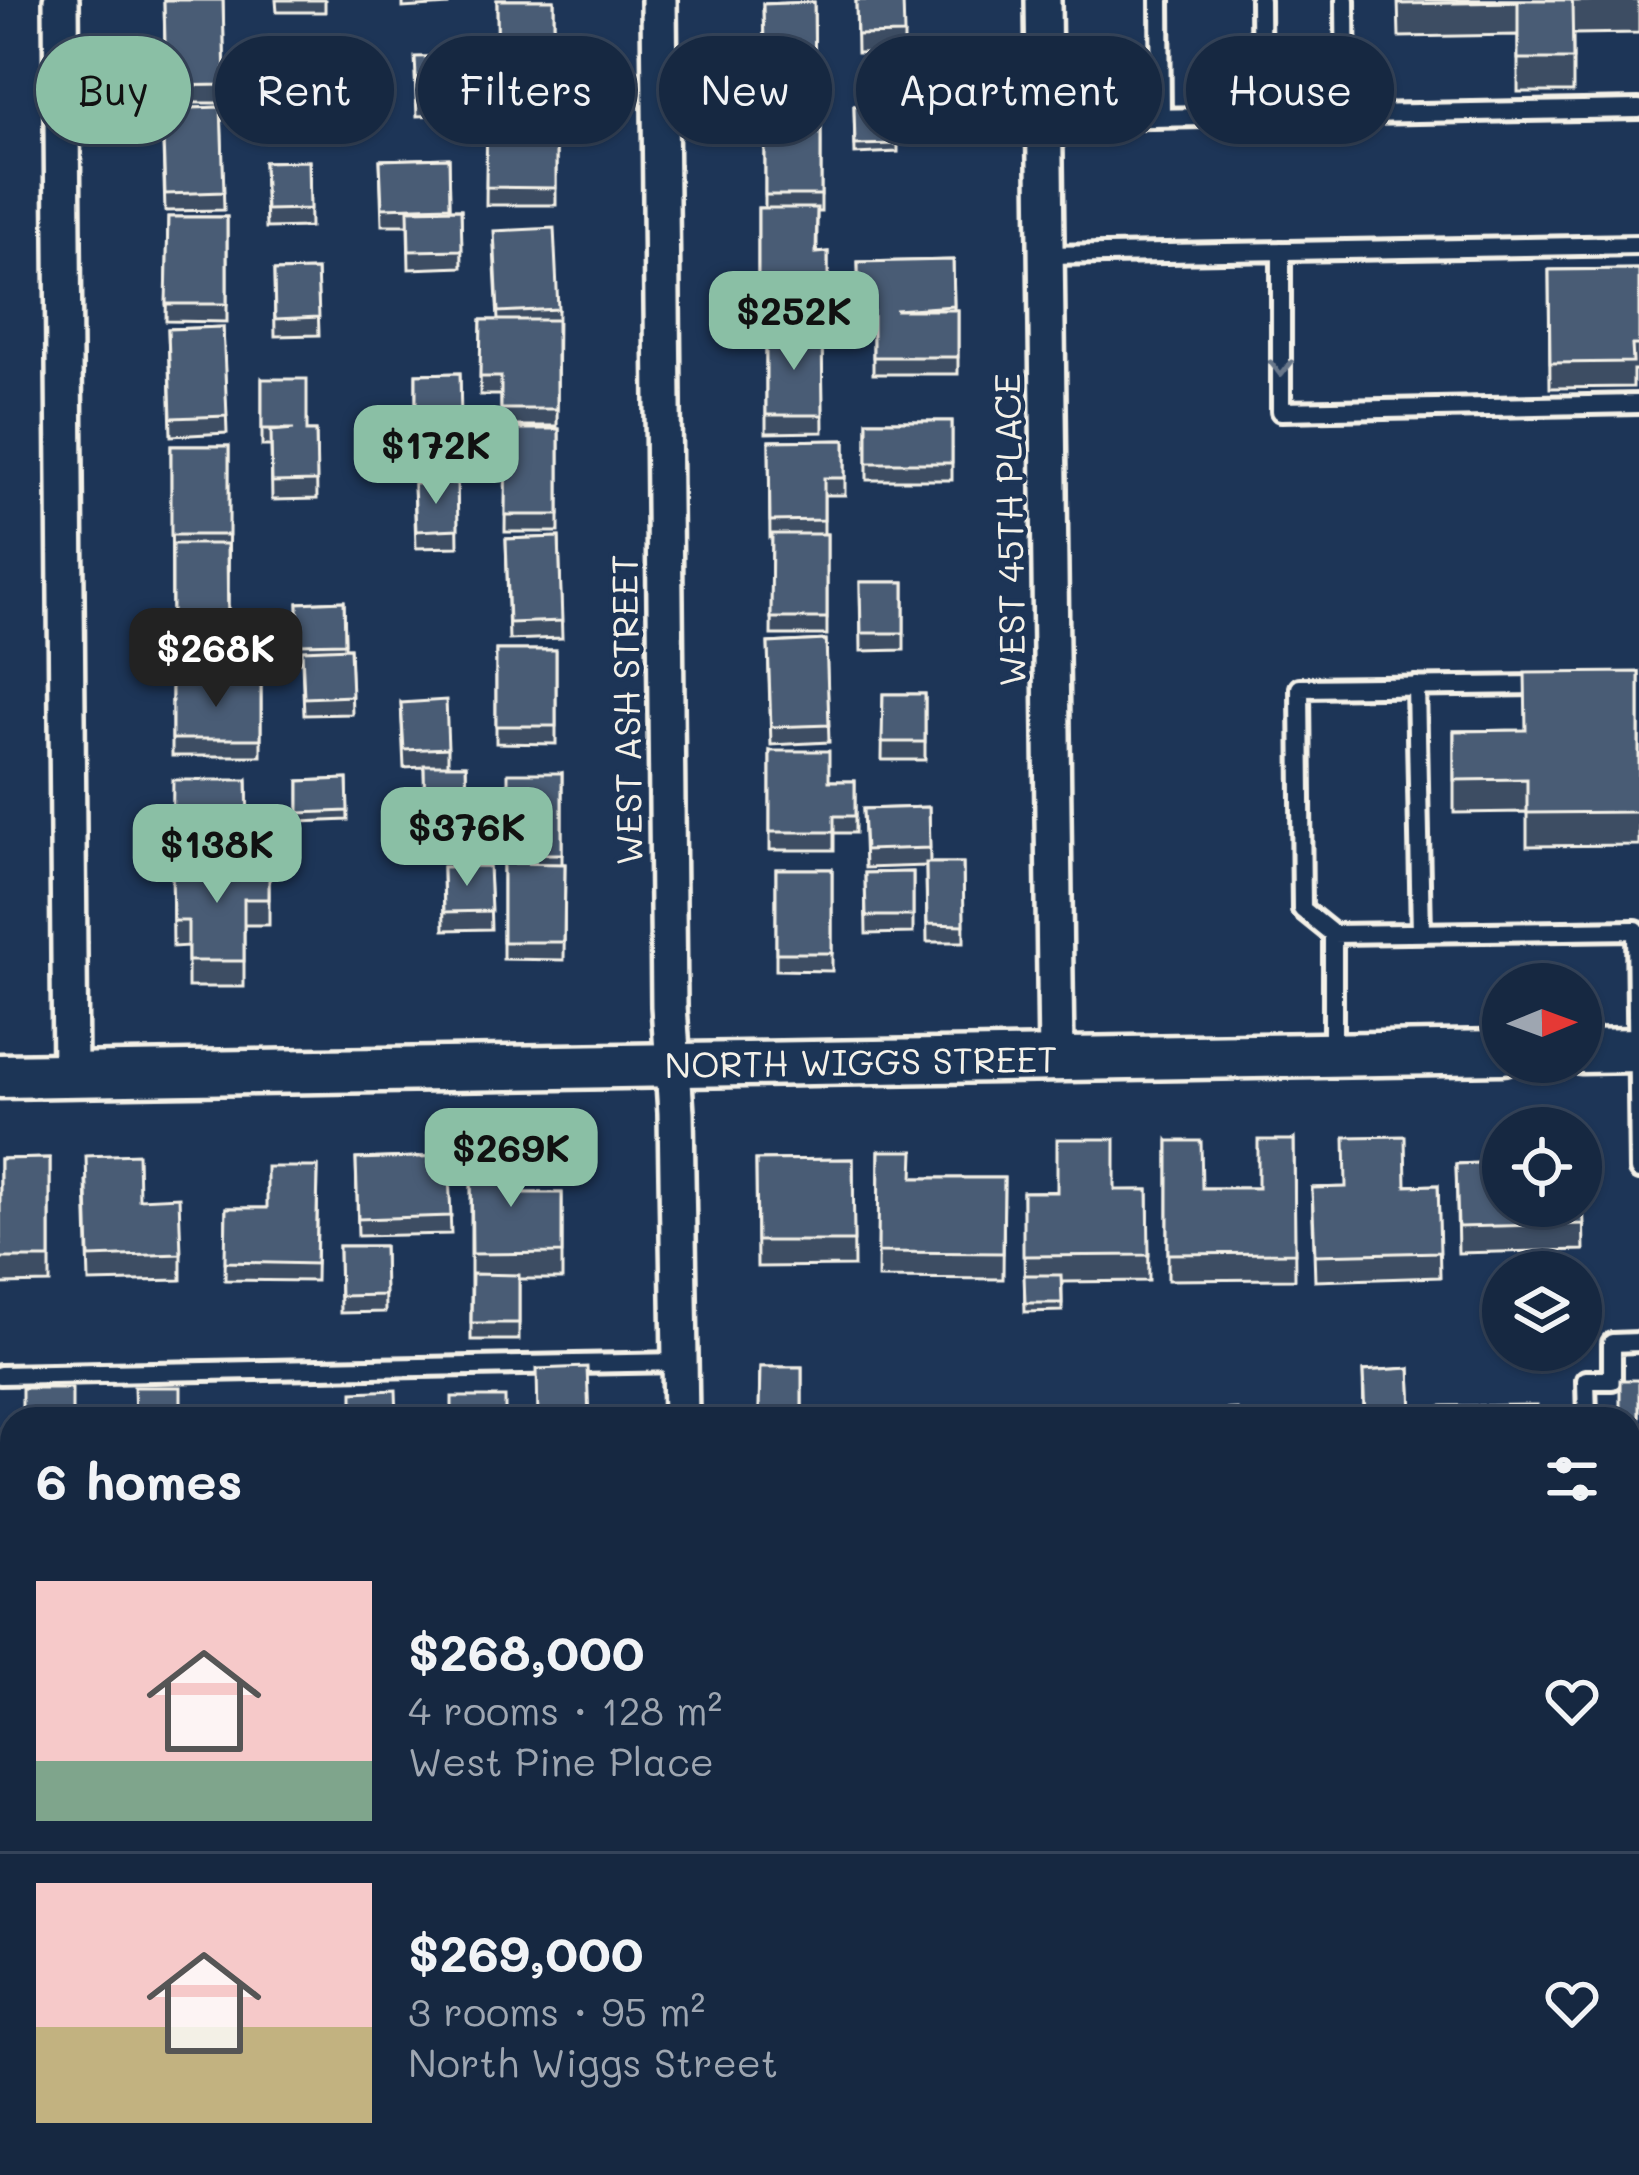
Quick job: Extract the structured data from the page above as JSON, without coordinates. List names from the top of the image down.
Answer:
{
  "streets": {
    "street": ["WEST 45TH PLACE", "WEST ASH STREET", "NORTH WIGGS STREET"]
  },
  "crossings": [
    ["WEST 45TH PLACE", "NORTH WIGGS STREET"],
    ["WEST ASH STREET", "NORTH WIGGS STREET"]
  ],
  "north": "right",
  "page": {
    "chip": [
      "Buy",
      "Rent",
      "Filters",
      "New",
      "Apartment",
      "House"
    ],
    "price": [
      "$252K",
      "$172K",
      "$268K",
      "$376K",
      "$138K",
      "$269K"
    ],
    "heading": "6 homes",
    "list": [
      {
        "name": "$268,000",
        "note": "4 rooms · 128 m² · West Pine Place"
      },
      {
        "name": "$269,000",
        "note": "3 rooms · 95 m² · North Wiggs Street"
      }
    ]
  }
}
